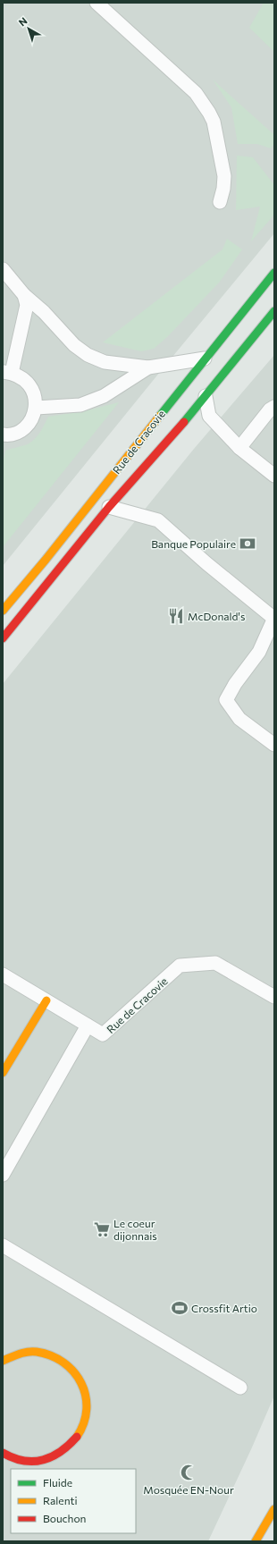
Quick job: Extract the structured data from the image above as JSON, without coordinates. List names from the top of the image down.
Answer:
{
  "streets": {
    "main road": ["Rue de Cracovie"]
  },
  "places": {
    "bank": ["Banque Populaire"],
    "restaurant": ["McDonald's"],
    "supermarket": ["Le coeur dijonnais"],
    "sports": ["Crossfit Artio"],
    "mosque": ["Mosquée EN-Nour"]
  },
  "legend": ["Fluide", "Ralenti", "Bouchon"],
  "north": "top left"
}
